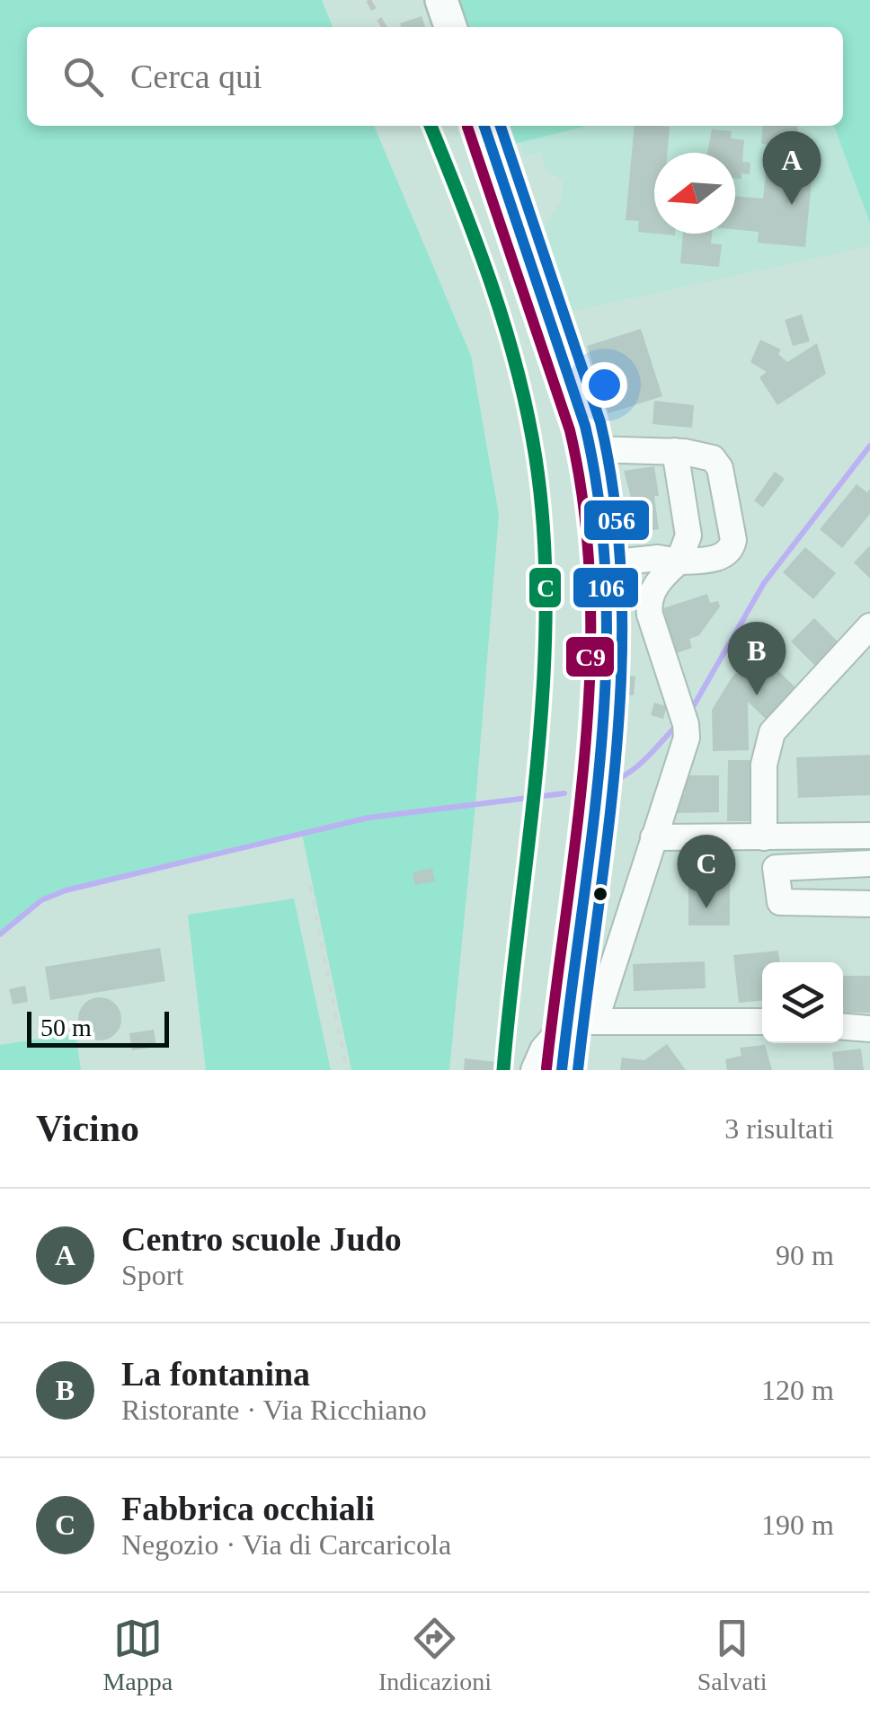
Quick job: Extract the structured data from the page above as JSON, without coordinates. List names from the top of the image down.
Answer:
{
  "lines": [
    "transit line C",
    "transit line 106",
    "transit line 056",
    "transit line C9"
  ],
  "scale_bar": "50 m",
  "north": "left",
  "page": {
    "search": "Cerca qui",
    "pins": ["A", "B", "C"],
    "scale": "50 m",
    "heading": ["Vicino", "3 risultati"],
    "list": [
      {
        "mark": "A",
        "name": "Centro scuole Judo",
        "note": "Sport",
        "value": "90 m"
      },
      {
        "mark": "B",
        "name": "La fontanina",
        "note": "Ristorante · Via Ricchiano",
        "value": "120 m"
      },
      {
        "mark": "C",
        "name": "Fabbrica occhiali",
        "note": "Negozio · Via di Carcaricola",
        "value": "190 m"
      }
    ],
    "nav": ["Mappa", "Indicazioni", "Salvati"]
  }
}
